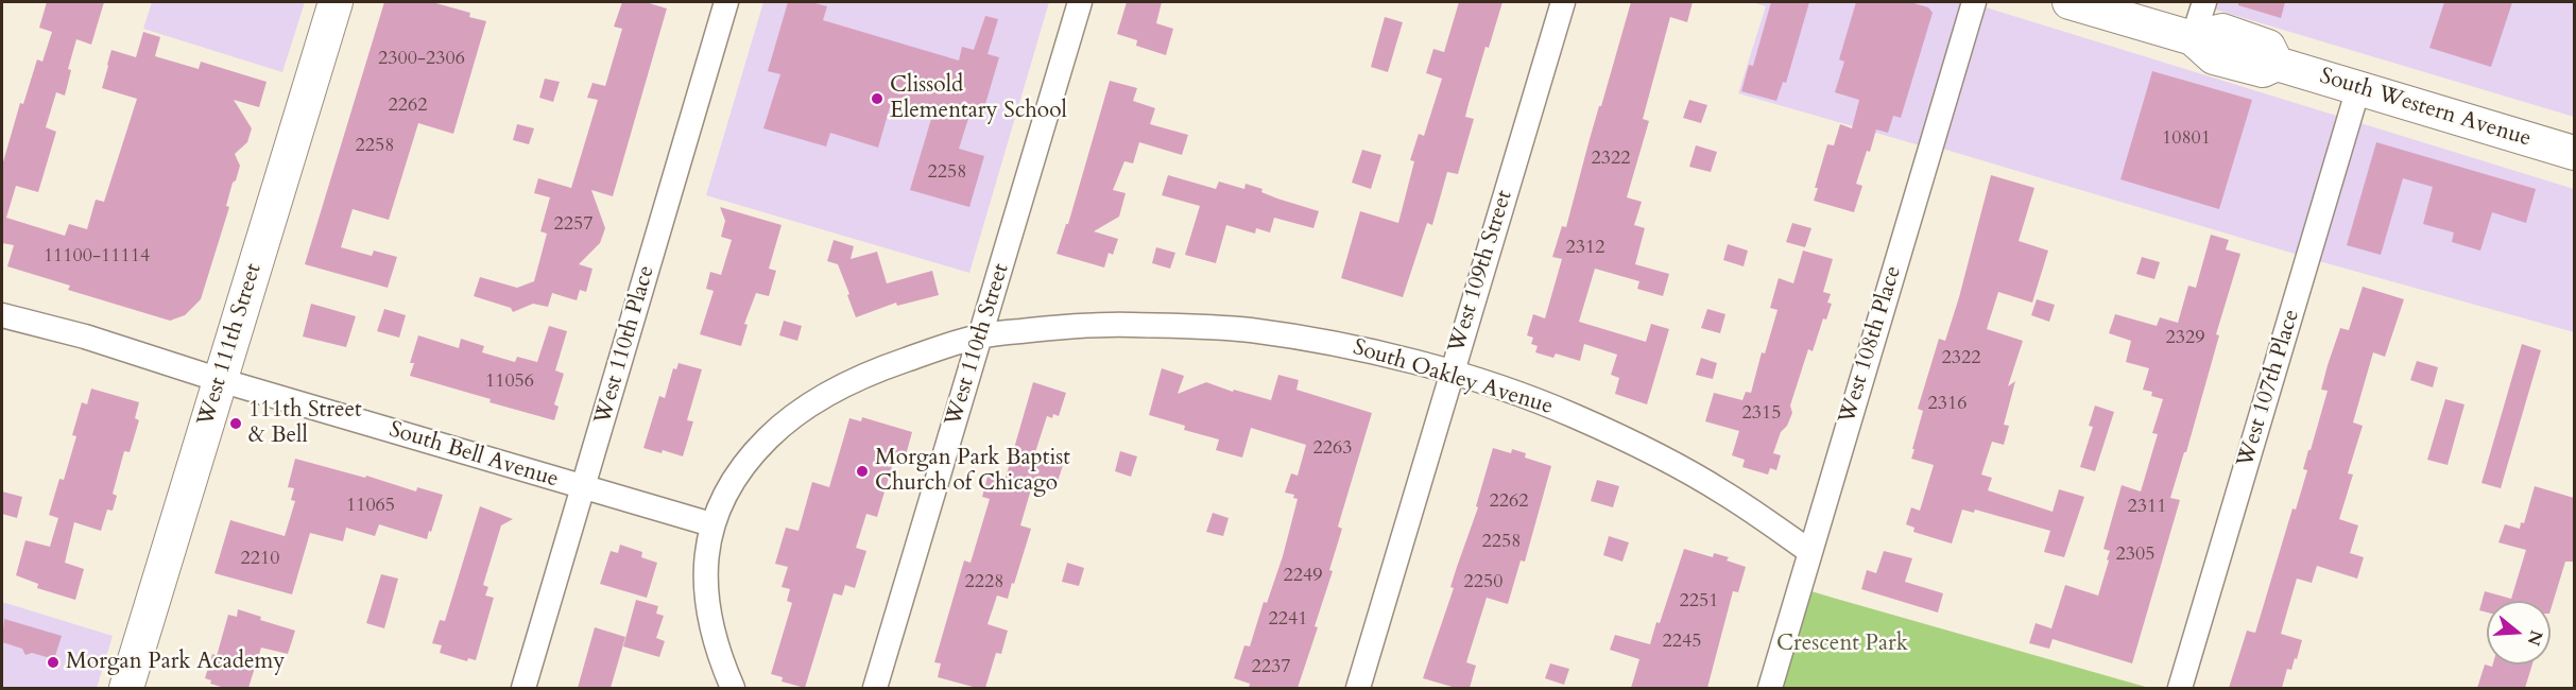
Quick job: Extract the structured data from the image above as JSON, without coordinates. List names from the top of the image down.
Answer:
{
  "streets": {
    "main road": ["South Western Avenue", "West 111th Street"],
    "street": [
      "West 109th Street",
      "West 110th Place",
      "West 110th Street",
      "West 108th Place",
      "South Oakley Avenue",
      "West 107th Place",
      "South Bell Avenue"
    ]
  },
  "crossings": [
    ["South Western Avenue", "West 107th Place"],
    ["West 109th Street", "South Oakley Avenue"],
    ["West 111th Street", "South Bell Avenue"],
    ["West 110th Place", "South Bell Avenue"],
    ["West 110th Street", "South Oakley Avenue"],
    ["West 108th Place", "South Oakley Avenue"],
    ["South Oakley Avenue", "South Bell Avenue"]
  ],
  "parks": ["Crescent Park"],
  "places": [
    "Clissold Elementary School",
    "111th Street & Bell",
    "Morgan Park Baptist Church of Chicago",
    "Morgan Park Academy"
  ],
  "house_numbers": [
    "2300-2306",
    "2262",
    "10801",
    "2258",
    "2322",
    "2258",
    "2257",
    "2312",
    "11100-11114",
    "2329",
    "2322",
    "11056",
    "2316",
    "2315",
    "2263",
    "2262",
    "11065",
    "2311",
    "2258",
    "2305",
    "2210",
    "2249",
    "2228",
    "2250",
    "2251",
    "2241",
    "2245",
    "2237"
  ],
  "north": "right"
}
